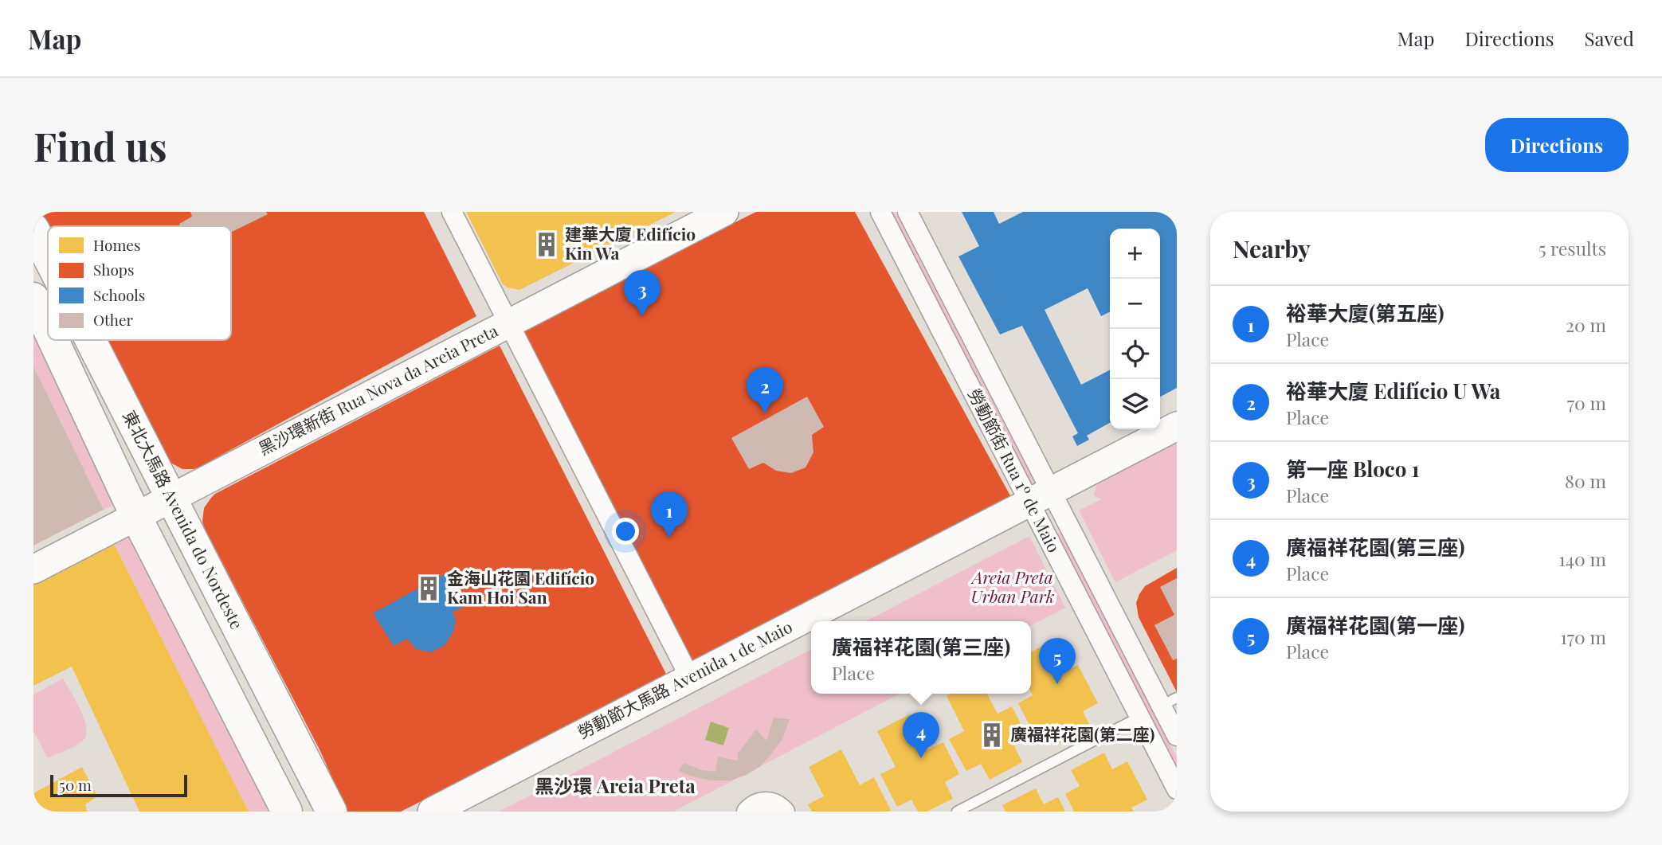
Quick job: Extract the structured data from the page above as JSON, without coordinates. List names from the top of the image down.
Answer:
{
  "streets": {
    "main road": ["東北大馬路 Avenida do Nordeste"],
    "street": ["黑沙環新街 Rua Nova da Areia Preta", "勞動節街 Rua 1º de Maio", "勞動節大馬路 Avenida 1 de Maio"]
  },
  "crossings": [
    ["黑沙環新街 Rua Nova da Areia Preta", "東北大馬路 Avenida do Nordeste"],
    ["勞動節街 Rua 1º de Maio", "勞動節大馬路 Avenida 1 de Maio"]
  ],
  "districts": ["黑沙環 Areia Preta"],
  "parks": ["Areia Preta Urban Park"],
  "places": {
    "building": ["建華大廈 Edifício Kin Wa", "金海山花園 Edifício Kam Hoi San", "廣福祥花園(第二座)"]
  },
  "legend": [
    "Homes",
    "Shops",
    "Schools",
    "Other"
  ],
  "scale_bar": "50 m",
  "page": {
    "header": "Map",
    "nav": ["Map", "Directions", "Saved"],
    "buttons": "Directions",
    "title": "Find us",
    "heading": ["Nearby", "5 results"],
    "map_buttons": ["+", "−"],
    "pins": [
      "3",
      "2",
      "1",
      "5",
      "4"
    ],
    "list": [
      {
        "mark": "1",
        "name": "裕華大廈(第五座)",
        "note": "Place",
        "value": "20 m"
      },
      {
        "mark": "2",
        "name": "裕華大廈 Edifício U Wa",
        "note": "Place",
        "value": "70 m"
      },
      {
        "mark": "3",
        "name": "第一座 Bloco 1",
        "note": "Place",
        "value": "80 m"
      },
      {
        "mark": "4",
        "name": "廣福祥花園(第三座)",
        "note": "Place",
        "value": "140 m"
      },
      {
        "mark": "5",
        "name": "廣福祥花園(第一座)",
        "note": "Place",
        "value": "170 m"
      }
    ],
    "popup": ["廣福祥花園(第三座)", "Place"],
    "scale": "50 m"
  }
}
